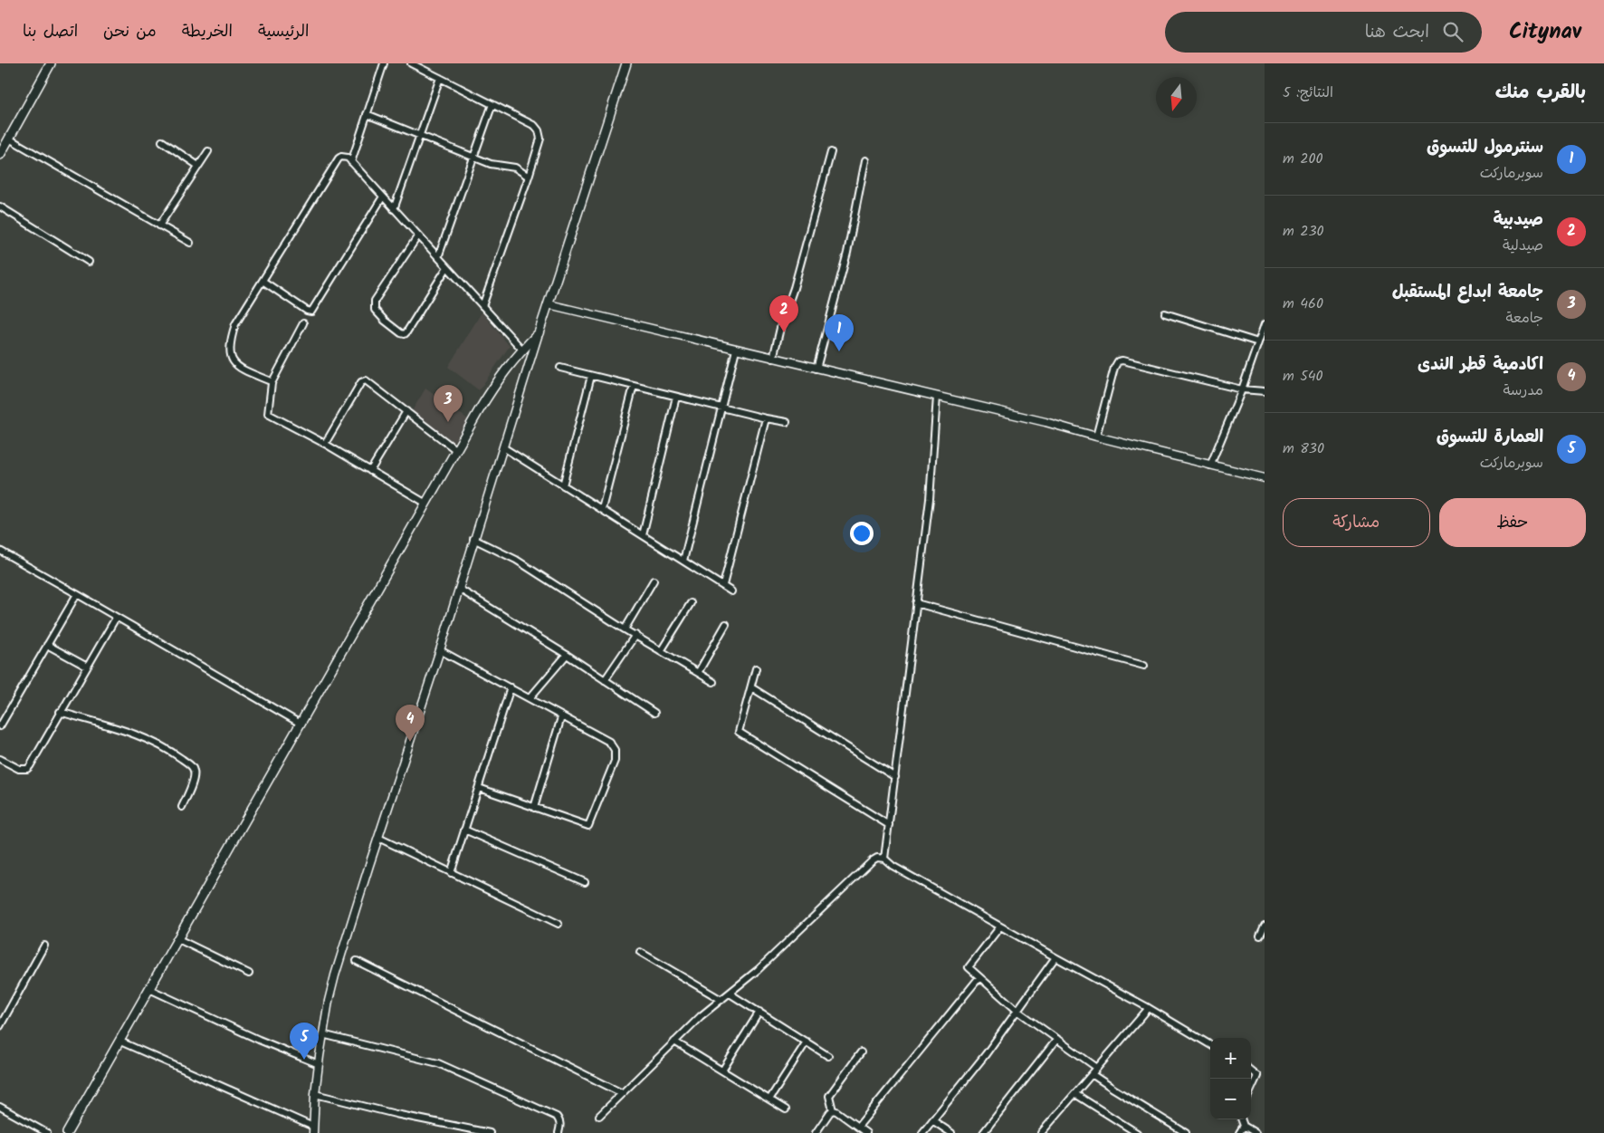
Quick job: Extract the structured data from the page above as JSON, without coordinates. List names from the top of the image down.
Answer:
{
  "north": "bottom",
  "page": {
    "header": "Citynav",
    "search": "ابحث هنا",
    "nav": [
      "الرئيسية",
      "الخريطة",
      "من نحن",
      "اتصل بنا"
    ],
    "heading": ["بالقرب منك", "النتائج: 5"],
    "list": [
      {
        "mark": "1",
        "name": "سنترمول للتسوق",
        "note": "سوبرماركت",
        "value": "200 m"
      },
      {
        "mark": "2",
        "name": "صيدبية",
        "note": "صيدلية",
        "value": "230 m"
      },
      {
        "mark": "3",
        "name": "جامعة ابداع المستقبل",
        "note": "جامعة",
        "value": "460 m"
      },
      {
        "mark": "4",
        "name": "اكادمية قطر الندى",
        "note": "مدرسة",
        "value": "540 m"
      },
      {
        "mark": "5",
        "name": "العمارة للتسوق",
        "note": "سوبرماركت",
        "value": "830 m"
      }
    ],
    "pins": [
      "2",
      "1",
      "3",
      "4",
      "5"
    ],
    "buttons": ["حفظ", "مشاركة"],
    "map_buttons": ["+", "−"]
  }
}
